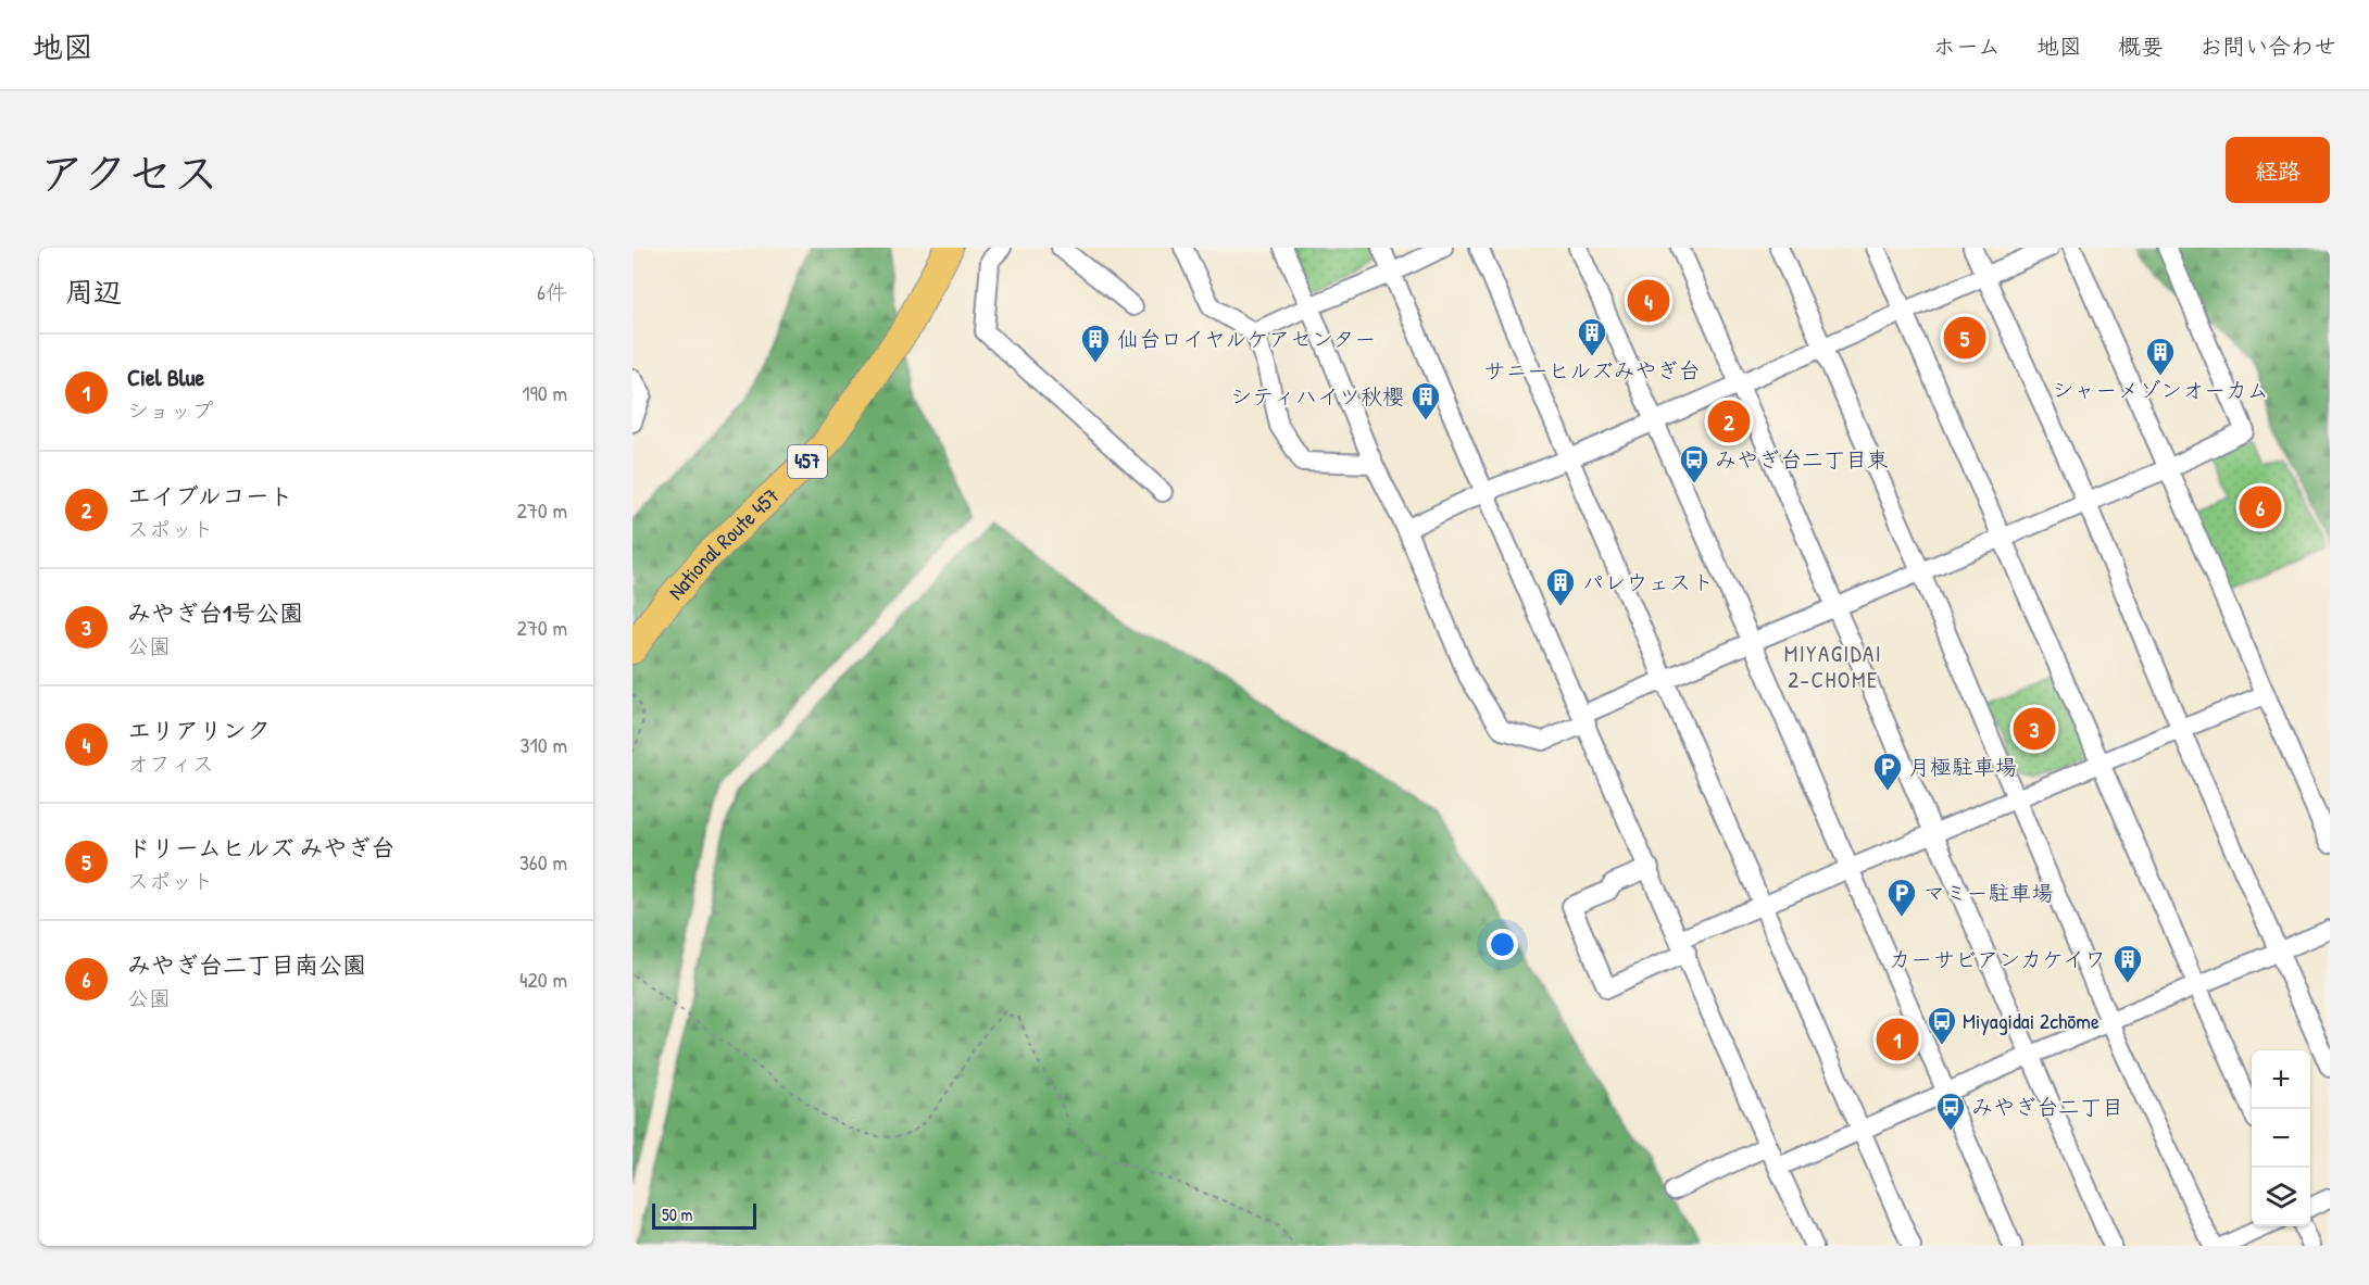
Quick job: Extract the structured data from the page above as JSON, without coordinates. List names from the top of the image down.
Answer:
{
  "streets": {
    "highway": ["457", "National Route 457"]
  },
  "districts": ["MIYAGIDAI 2-CHOME"],
  "places": {
    "building": [
      "サニーヒルズみやぎ台",
      "仙台ロイヤルケアセンター",
      "シャーメゾンオーカム",
      "シティハイツ秋櫻",
      "パレウェスト",
      "カーサビアンカケイワ"
    ],
    "bus stop": ["みやぎ台二丁目東", "Miyagidai 2chōme", "みやぎ台二丁目"],
    "parking": ["月極駐車場", "マミー駐車場"]
  },
  "scale_bar": "50 m",
  "page": {
    "header": "地図",
    "nav": [
      "ホーム",
      "地図",
      "概要",
      "お問い合わせ"
    ],
    "title": "アクセス",
    "buttons": "経路",
    "heading": ["周辺", "6件"],
    "pins": [
      "4",
      "5",
      "2",
      "6",
      "3",
      "1"
    ],
    "list": [
      {
        "mark": "1",
        "name": "Ciel Blue",
        "note": "ショップ",
        "value": "190 m"
      },
      {
        "mark": "2",
        "name": "エイブルコート",
        "note": "スポット",
        "value": "270 m"
      },
      {
        "mark": "3",
        "name": "みやぎ台1号公園",
        "note": "公園",
        "value": "270 m"
      },
      {
        "mark": "4",
        "name": "エリアリンク",
        "note": "オフィス",
        "value": "310 m"
      },
      {
        "mark": "5",
        "name": "ドリームヒルズ みやぎ台",
        "note": "スポット",
        "value": "360 m"
      },
      {
        "mark": "6",
        "name": "みやぎ台二丁目南公園",
        "note": "公園",
        "value": "420 m"
      }
    ],
    "map_buttons": ["+", "−"],
    "scale": "50 m"
  }
}
